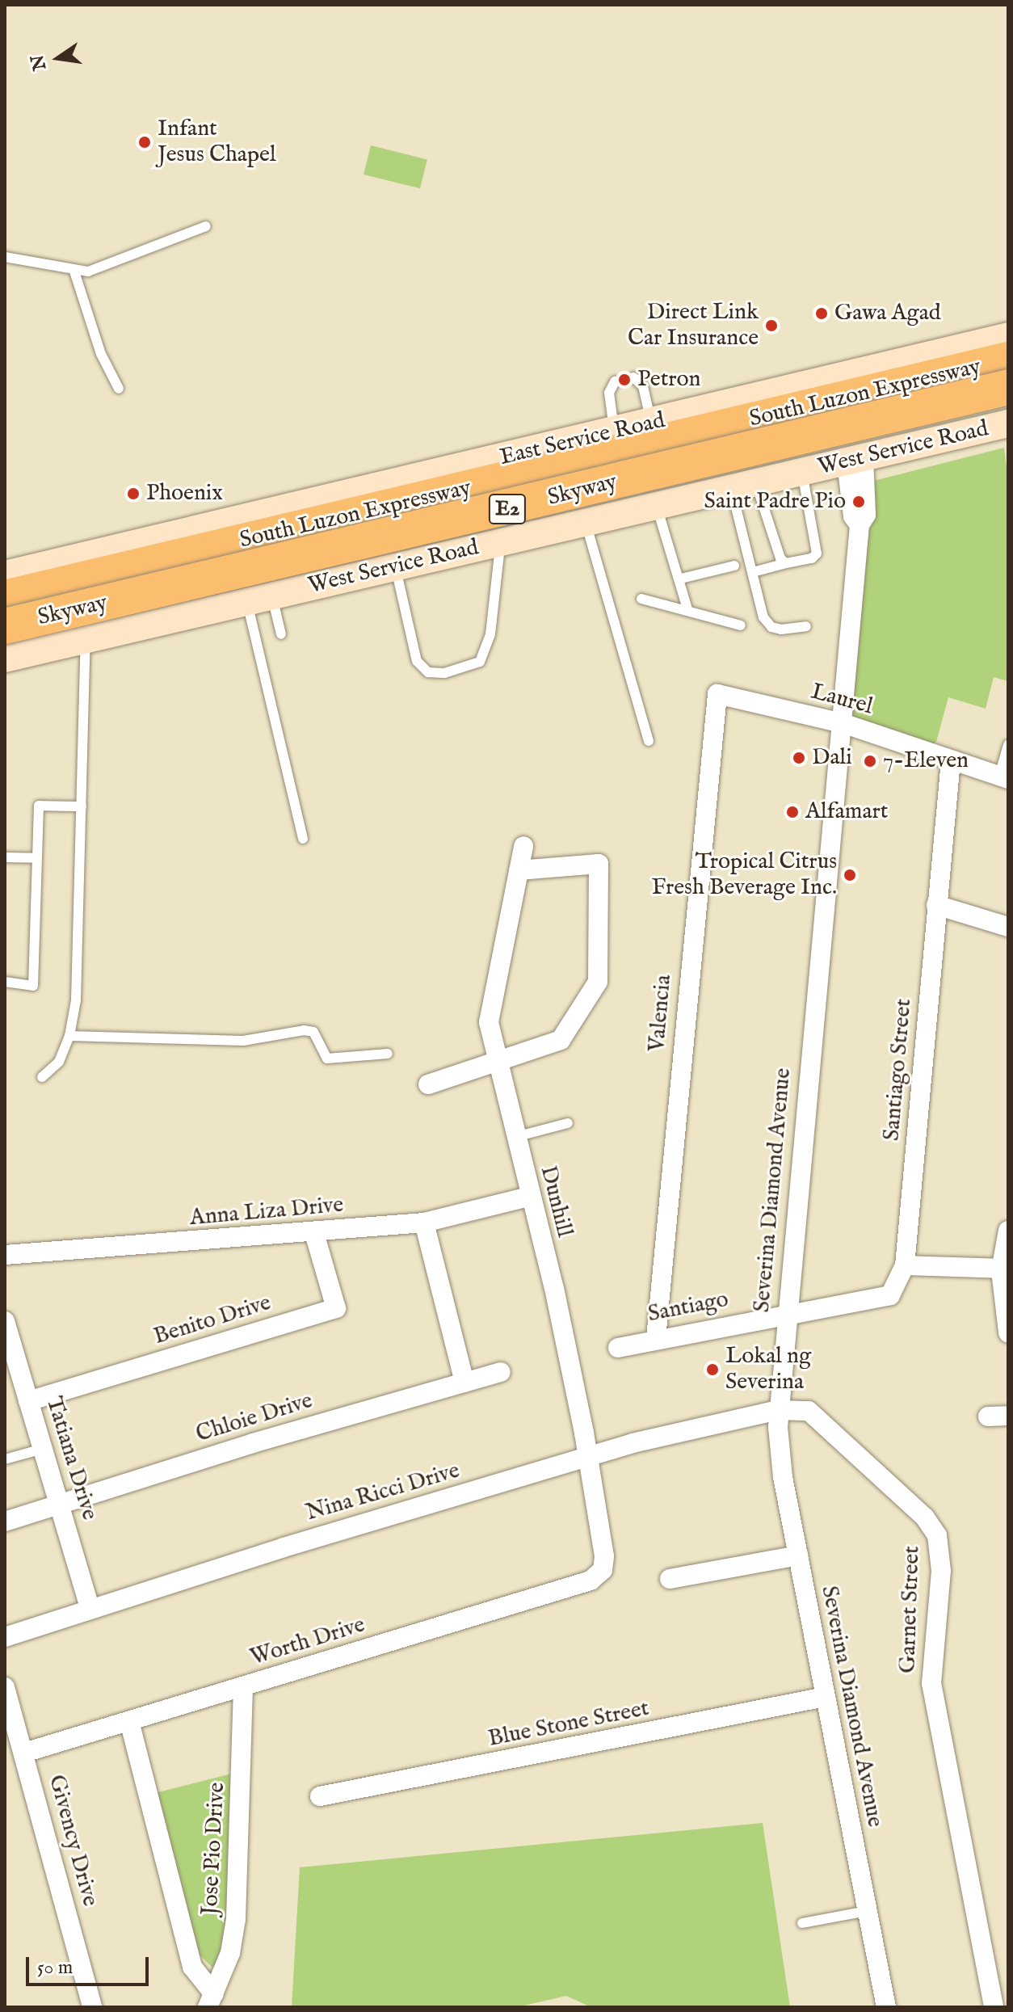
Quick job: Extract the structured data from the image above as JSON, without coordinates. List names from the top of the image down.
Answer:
{
  "streets": {
    "highway": ["South Luzon Expressway", "Skyway", "E2"],
    "main road": ["East Service Road", "West Service Road"],
    "street": [
      "Laurel",
      "Valencia",
      "Santiago Street",
      "Severina Diamond Avenue",
      "Dunhill",
      "Anna Liza Drive",
      "Santiago",
      "Benito Drive",
      "Chloie Drive",
      "Tatiana Drive",
      "Nina Ricci Drive",
      "Garnet Street",
      "Worth Drive",
      "Blue Stone Street",
      "Givency Drive",
      "Jose Pio Drive"
    ]
  },
  "crossings": [
    ["West Service Road", "Severina Diamond Avenue"],
    ["Laurel", "Valencia"],
    ["Laurel", "Santiago Street"],
    ["Laurel", "Severina Diamond Avenue"],
    ["Valencia", "Santiago"],
    ["Santiago Street", "Santiago"],
    ["Severina Diamond Avenue", "Santiago"],
    ["Severina Diamond Avenue", "Nina Ricci Drive"],
    ["Severina Diamond Avenue", "Garnet Street"],
    ["Severina Diamond Avenue", "Blue Stone Street"],
    ["Dunhill", "Anna Liza Drive"],
    ["Dunhill", "Nina Ricci Drive"],
    ["Dunhill", "Worth Drive"],
    ["Anna Liza Drive", "Benito Drive"],
    ["Benito Drive", "Tatiana Drive"],
    ["Chloie Drive", "Tatiana Drive"],
    ["Tatiana Drive", "Nina Ricci Drive"],
    ["Nina Ricci Drive", "Garnet Street"],
    ["Worth Drive", "Givency Drive"],
    ["Worth Drive", "Jose Pio Drive"]
  ],
  "places": [
    "Infant Jesus Chapel",
    "Gawa Agad",
    "Direct Link Car Insurance",
    "Petron",
    "Phoenix",
    "Saint Padre Pio",
    "Dali",
    "7-Eleven",
    "Alfamart",
    "Tropical Citrus Fresh Beverage Inc.",
    "Lokal ng Severina"
  ],
  "scale_bar": "50 m",
  "north": "left"
}
